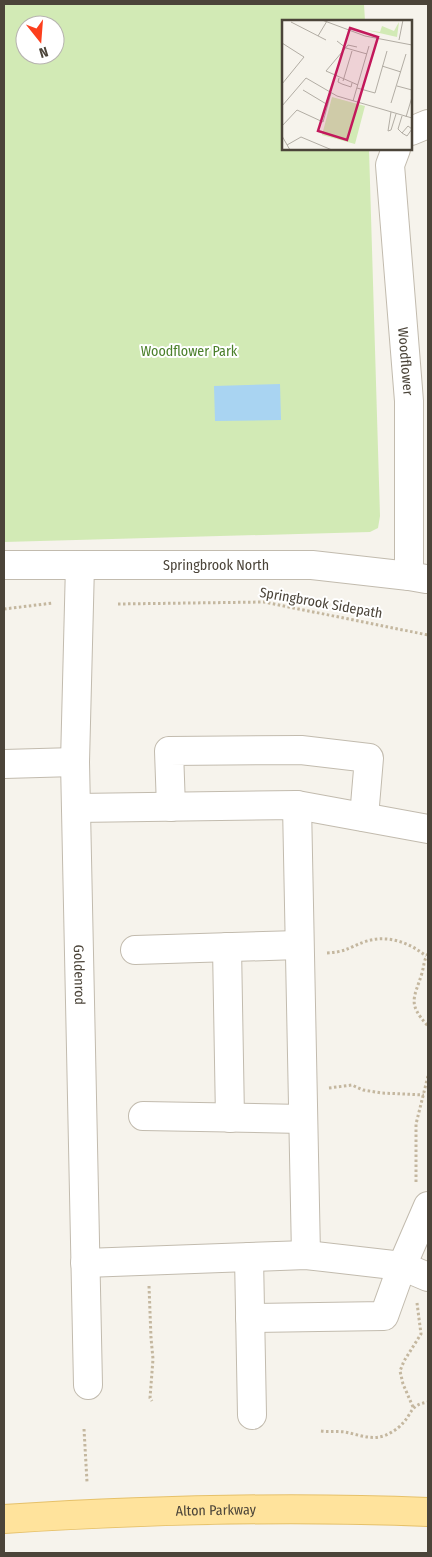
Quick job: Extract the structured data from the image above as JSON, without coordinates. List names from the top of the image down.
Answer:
{
  "streets": {
    "main road": ["Alton Parkway"],
    "street": ["Woodflower", "Springbrook North", "Goldenrod"],
    "path": ["Springbrook Sidepath"]
  },
  "crossings": [
    ["Woodflower", "Springbrook North"],
    ["Springbrook North", "Goldenrod"]
  ],
  "parks": ["Woodflower Park"],
  "north": "bottom"
}
